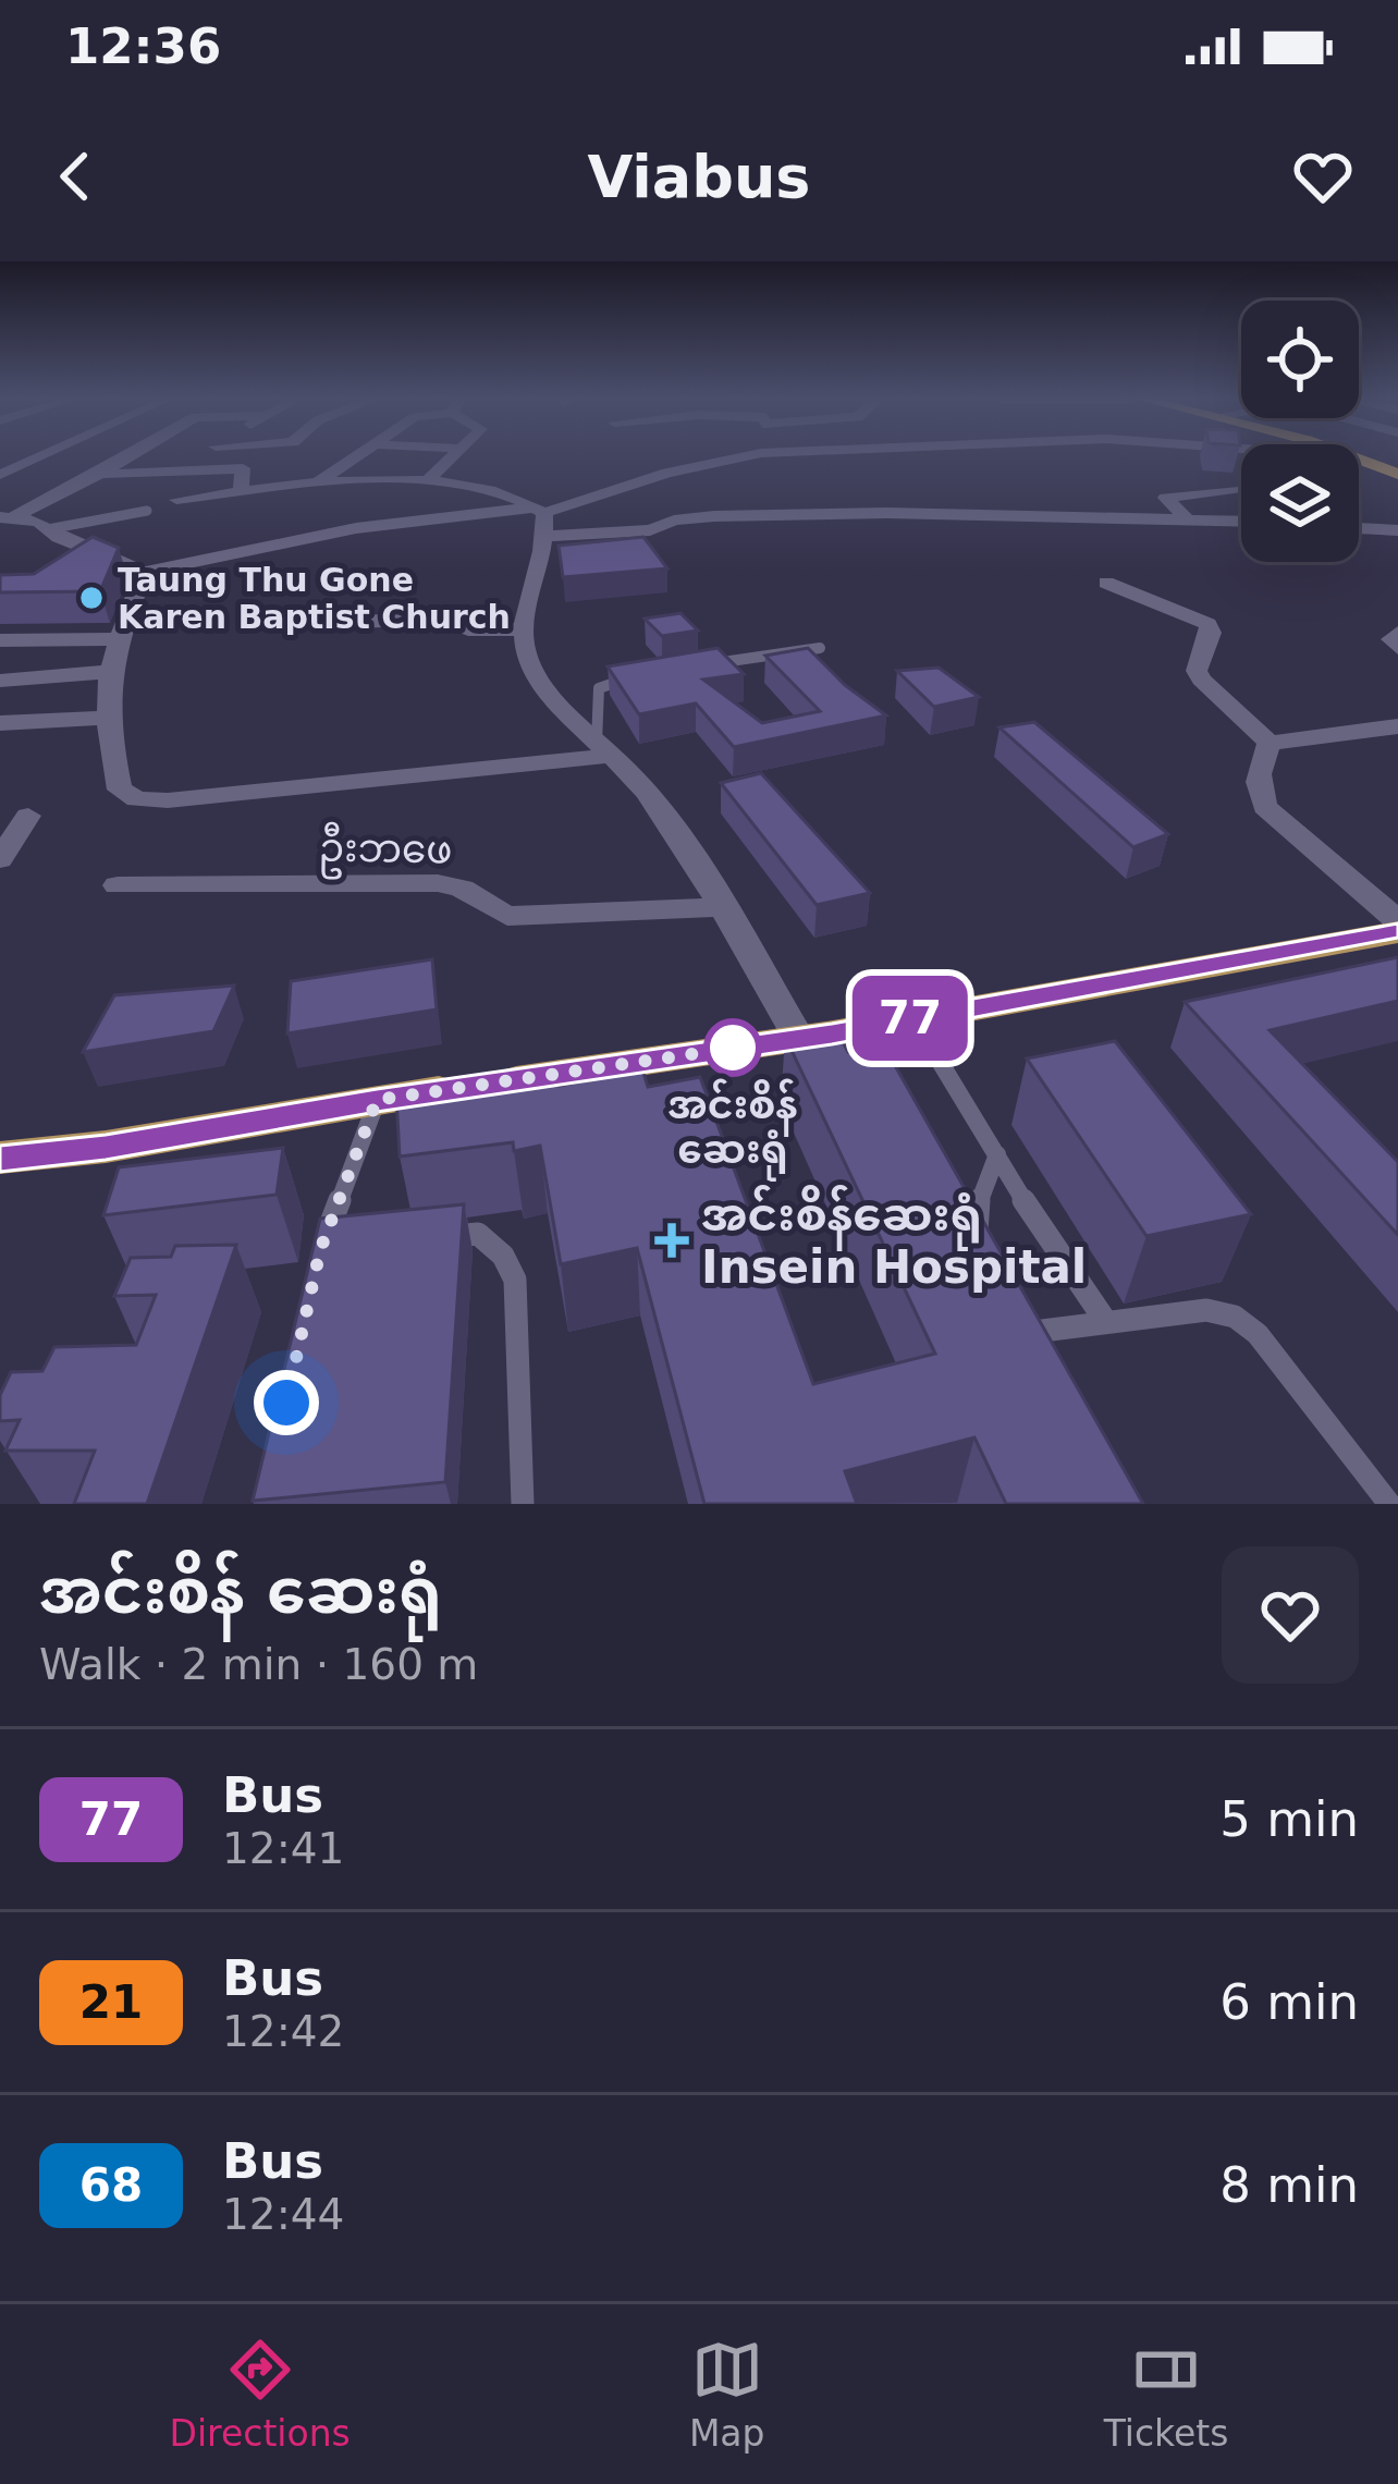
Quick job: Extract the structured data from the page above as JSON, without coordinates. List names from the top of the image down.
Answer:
{
  "streets": {
    "street": ["ဦးဘဖေ"]
  },
  "places": {
    "other": ["Taung Thu Gone Karen Baptist Church", "အင်းစိန် ဆေးရုံ"],
    "health": ["အင်းစိန်ဆေးရုံ Insein Hospital"]
  },
  "lines": ["bus line 77"],
  "page": {
    "status": "12:36",
    "header": "Viabus",
    "on_map": "77",
    "heading": ["အင်းစိန် ဆေးရုံ", "Walk · 2 min · 160 m"],
    "list": [
      {
        "mark": "77",
        "name": "Bus",
        "note": "12:41",
        "value": "5 min"
      },
      {
        "mark": "21",
        "name": "Bus",
        "note": "12:42",
        "value": "6 min"
      },
      {
        "mark": "68",
        "name": "Bus",
        "note": "12:44",
        "value": "8 min"
      }
    ],
    "tabs": ["Directions", "Map", "Tickets"]
  }
}
